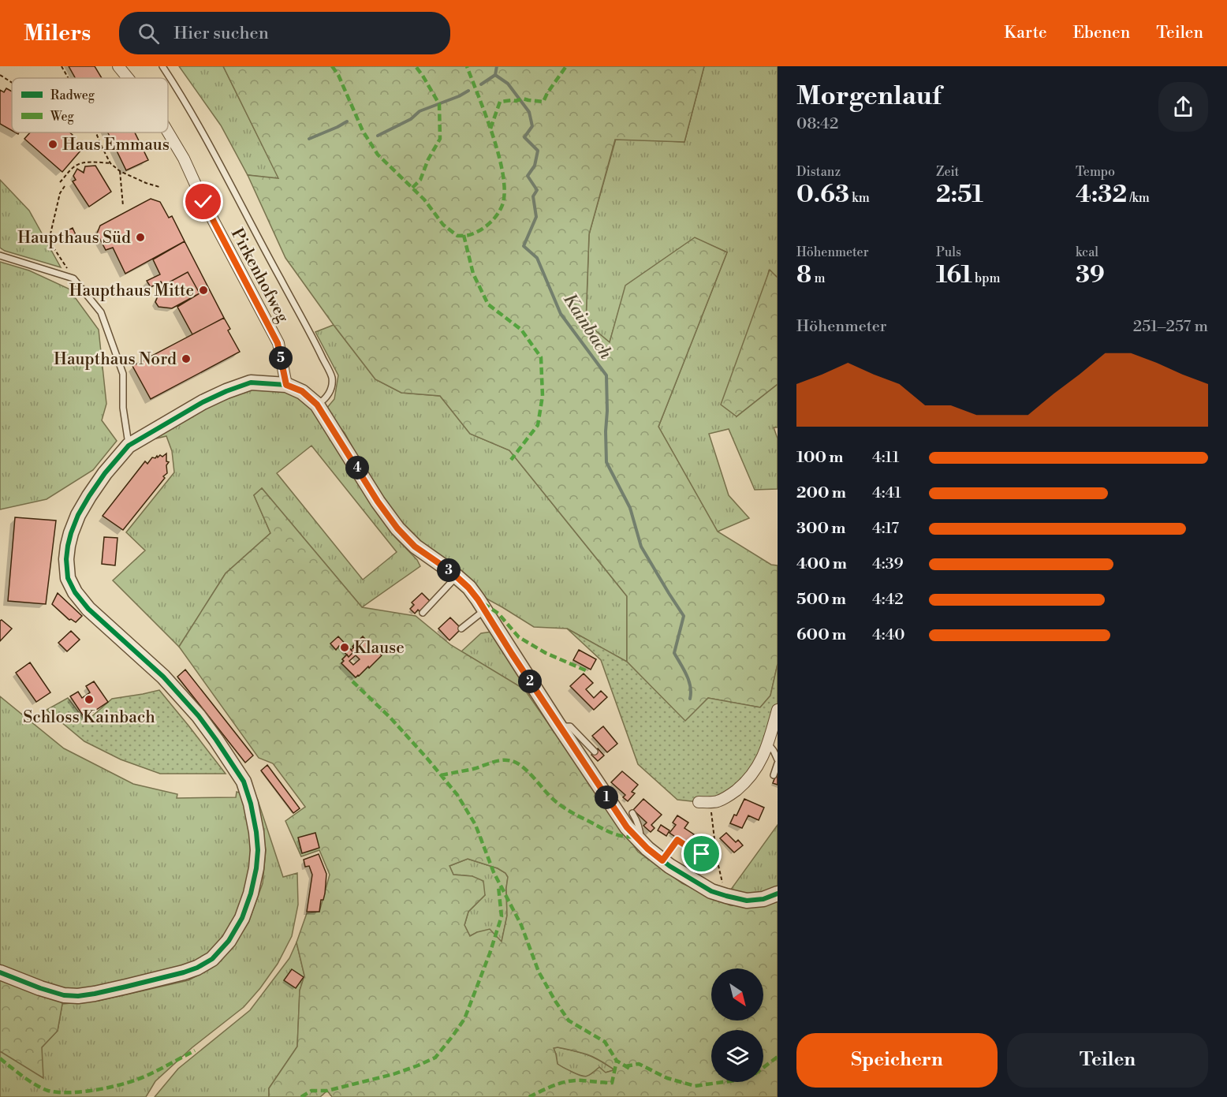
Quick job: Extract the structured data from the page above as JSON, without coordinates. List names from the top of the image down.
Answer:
{
  "streets": {
    "street": ["Pirkenhofweg"]
  },
  "water": ["Kainbach"],
  "places": [
    "Haus Emmaus",
    "Haupthaus Süd",
    "Haupthaus Mitte",
    "Haupthaus Nord",
    "Klause",
    "Schloss Kainbach"
  ],
  "legend": ["Radweg", "Weg"],
  "north": "bottom right",
  "page": {
    "header": "Milers",
    "search": "Hier suchen",
    "nav": ["Karte", "Ebenen", "Teilen"],
    "heading": ["Morgenlauf", "08:42"],
    "stats": [
      ["Distanz", "0.63 km"],
      ["Zeit", "2:51"],
      ["Tempo", "4:32 /km"],
      ["Höhenmeter", "8 m"],
      ["Puls", "161 bpm"],
      ["kcal", "39"]
    ],
    "chart": ["Höhenmeter", "251–257 m"],
    "pins": [
      "5",
      "4",
      "3",
      "2",
      "1"
    ],
    "list": [
      {
        "name": "100 m",
        "note": "4:11"
      },
      {
        "name": "200 m",
        "note": "4:41"
      },
      {
        "name": "300 m",
        "note": "4:17"
      },
      {
        "name": "400 m",
        "note": "4:39"
      },
      {
        "name": "500 m",
        "note": "4:42"
      },
      {
        "name": "600 m",
        "note": "4:40"
      }
    ],
    "buttons": ["Speichern", "Teilen"]
  }
}
